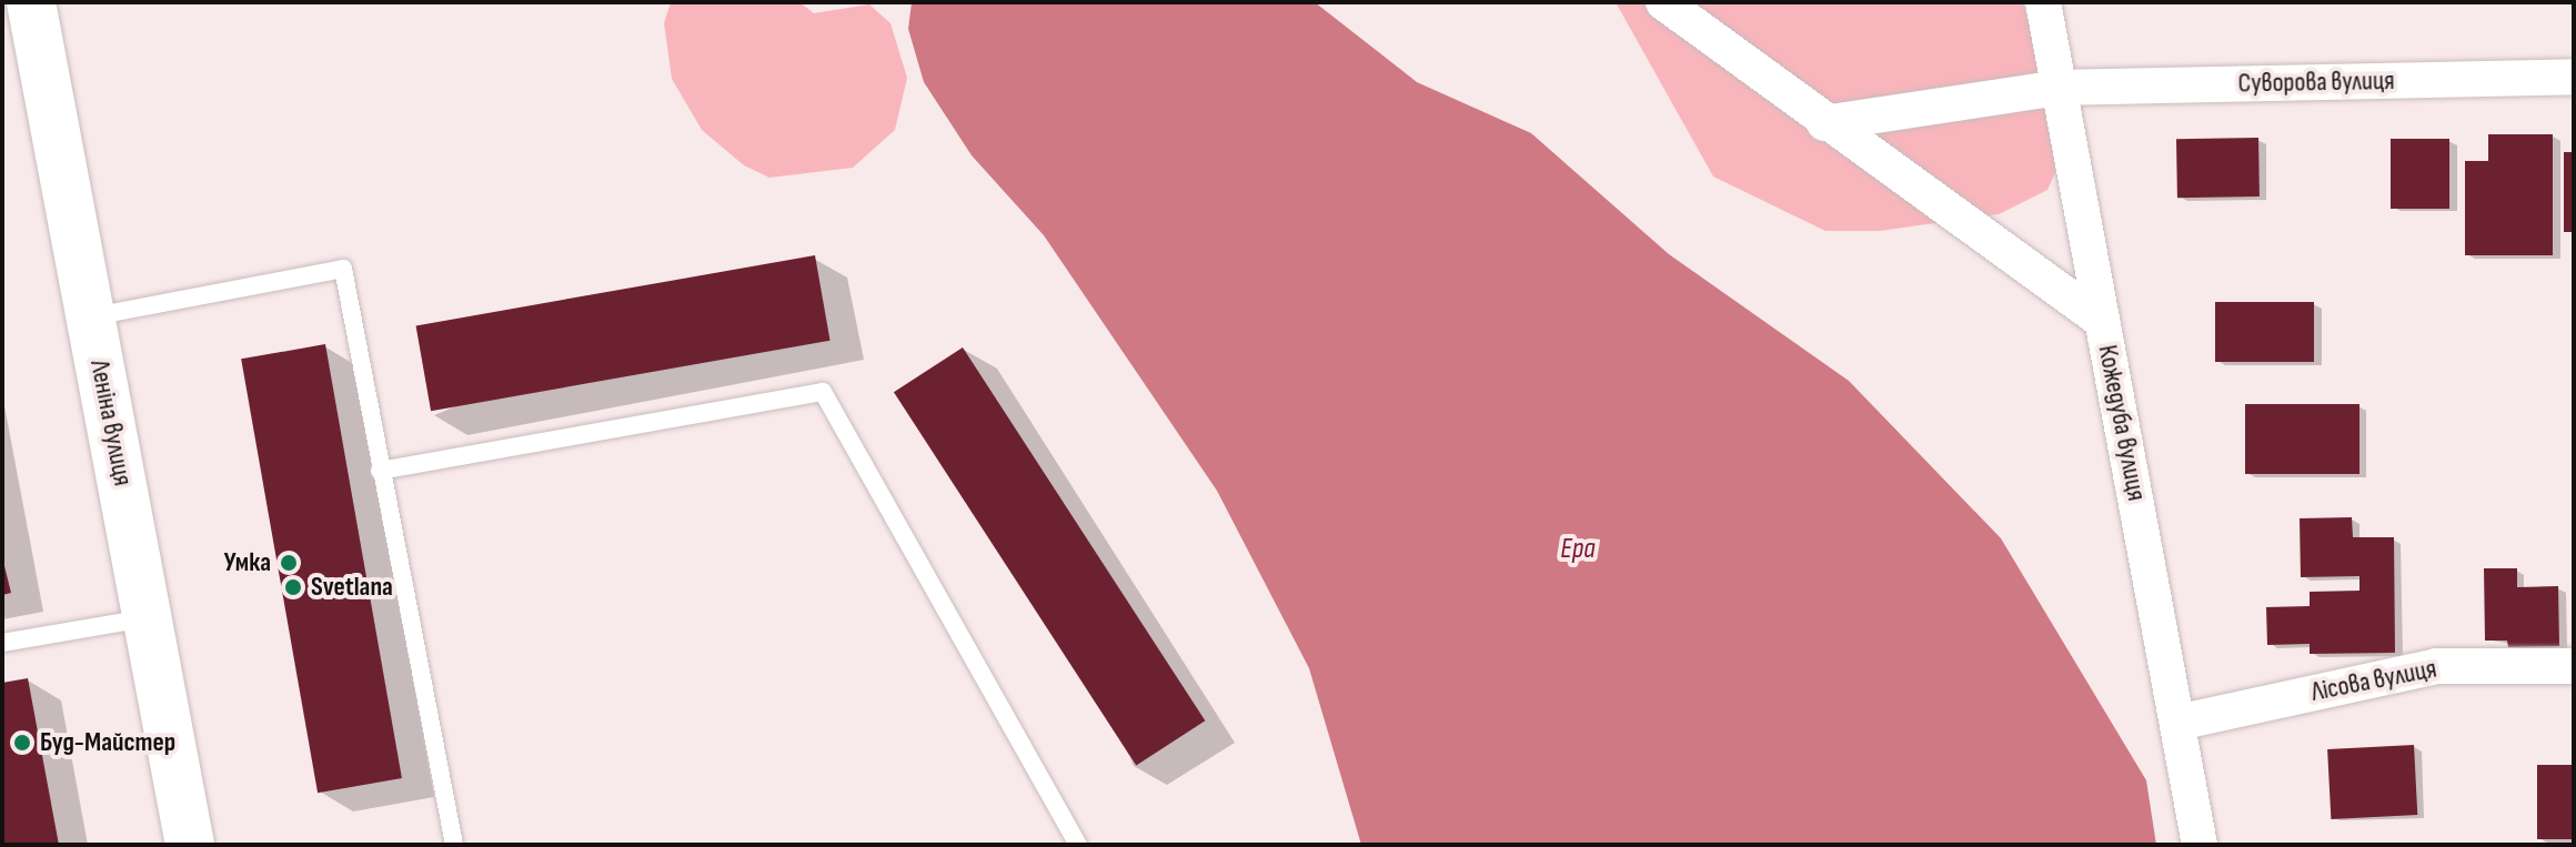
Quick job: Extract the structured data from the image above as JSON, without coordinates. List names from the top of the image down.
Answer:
{
  "streets": {
    "main road": ["Леніна вулиця"],
    "street": ["Суворова вулиця", "Кожедуба вулиця", "Лісова вулиця"]
  },
  "crossings": [
    ["Суворова вулиця", "Кожедуба вулиця"],
    ["Кожедуба вулиця", "Лісова вулиця"]
  ],
  "water": ["Ера"],
  "places": ["Умка", "Svetlana", "Буд-Майстер"]
}
